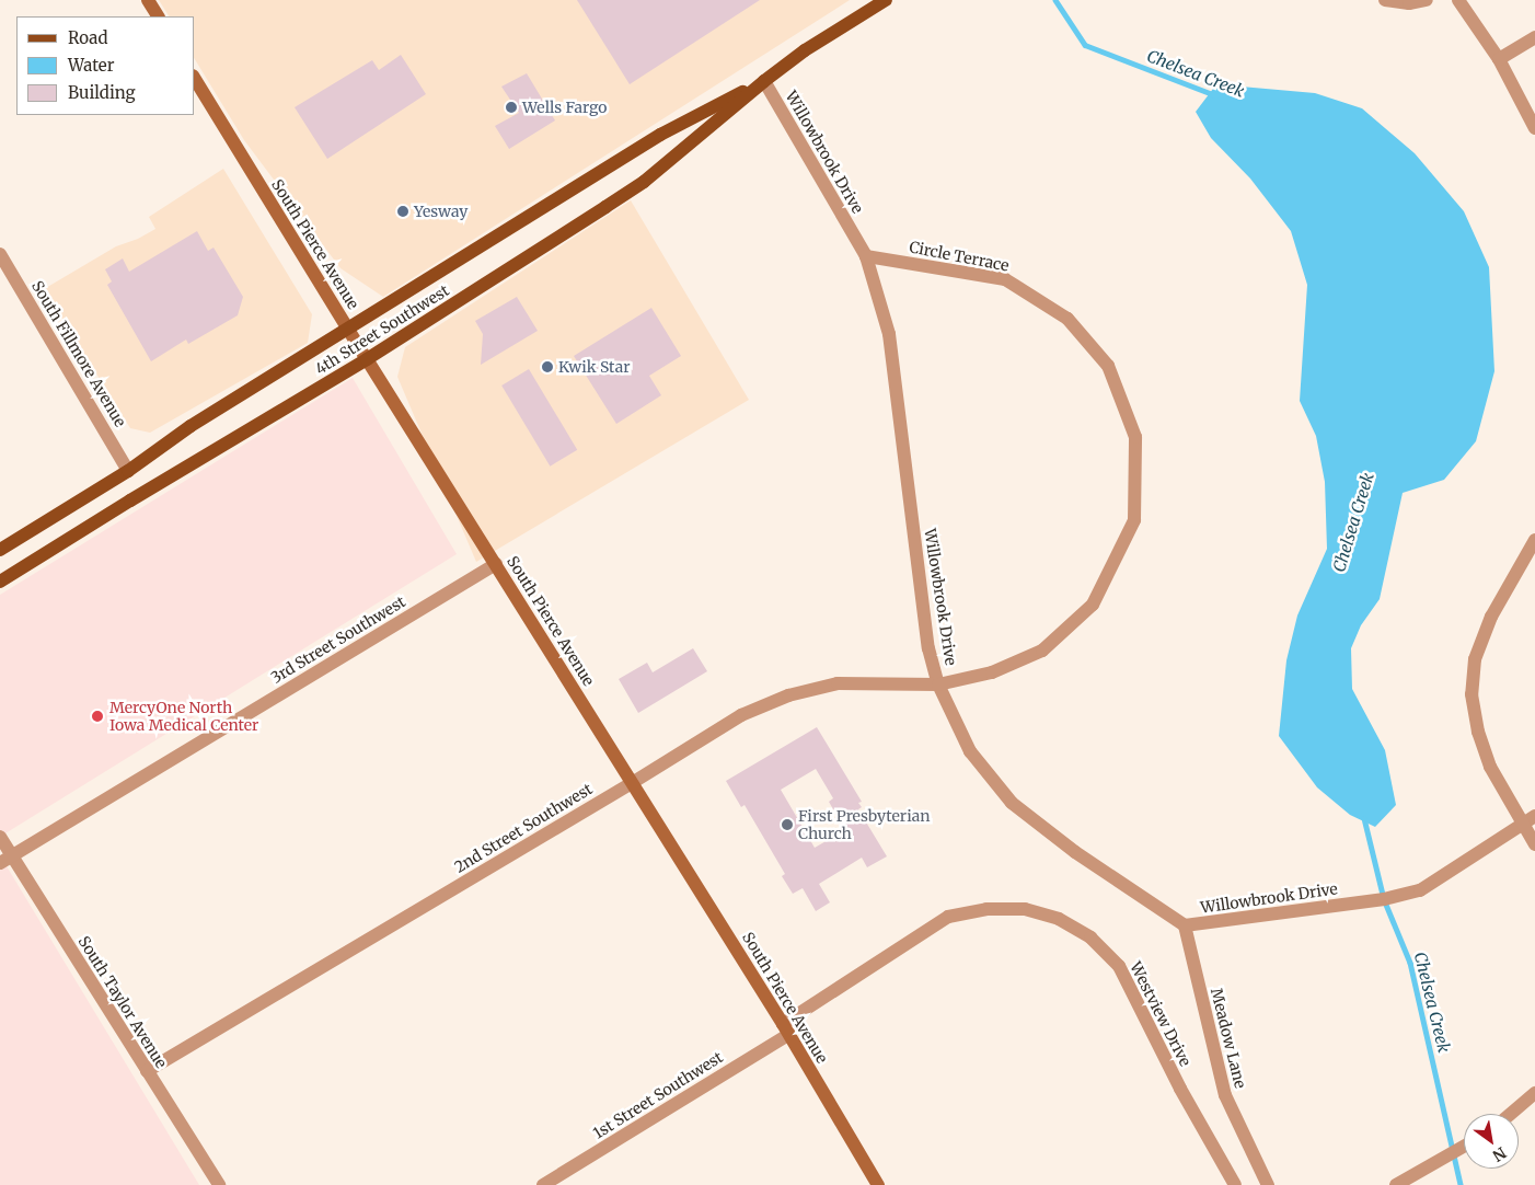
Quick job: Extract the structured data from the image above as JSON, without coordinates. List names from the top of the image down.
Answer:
{
  "streets": {
    "main road": ["South Pierce Avenue", "4th Street Southwest"],
    "street": [
      "Willowbrook Drive",
      "Circle Terrace",
      "South Fillmore Avenue",
      "3rd Street Southwest",
      "2nd Street Southwest",
      "South Taylor Avenue",
      "Westview Drive",
      "Meadow Lane",
      "1st Street Southwest"
    ]
  },
  "crossings": [
    ["Willowbrook Drive", "Circle Terrace"],
    ["Willowbrook Drive", "4th Street Southwest"],
    ["Willowbrook Drive", "2nd Street Southwest"],
    ["Willowbrook Drive", "Meadow Lane"],
    ["South Pierce Avenue", "4th Street Southwest"],
    ["South Pierce Avenue", "3rd Street Southwest"],
    ["South Pierce Avenue", "2nd Street Southwest"],
    ["South Pierce Avenue", "Westview Drive"],
    ["South Pierce Avenue", "1st Street Southwest"],
    ["Circle Terrace", "2nd Street Southwest"],
    ["4th Street Southwest", "South Fillmore Avenue"],
    ["3rd Street Southwest", "South Taylor Avenue"],
    ["2nd Street Southwest", "South Taylor Avenue"],
    ["Westview Drive", "1st Street Southwest"]
  ],
  "water": ["Chelsea Creek"],
  "places": [
    "Wells Fargo",
    "Yesway",
    "Kwik Star",
    "MercyOne North Iowa Medical Center",
    "First Presbyterian Church"
  ],
  "legend": ["Road", "Water", "Building"],
  "north": "bottom right"
}
